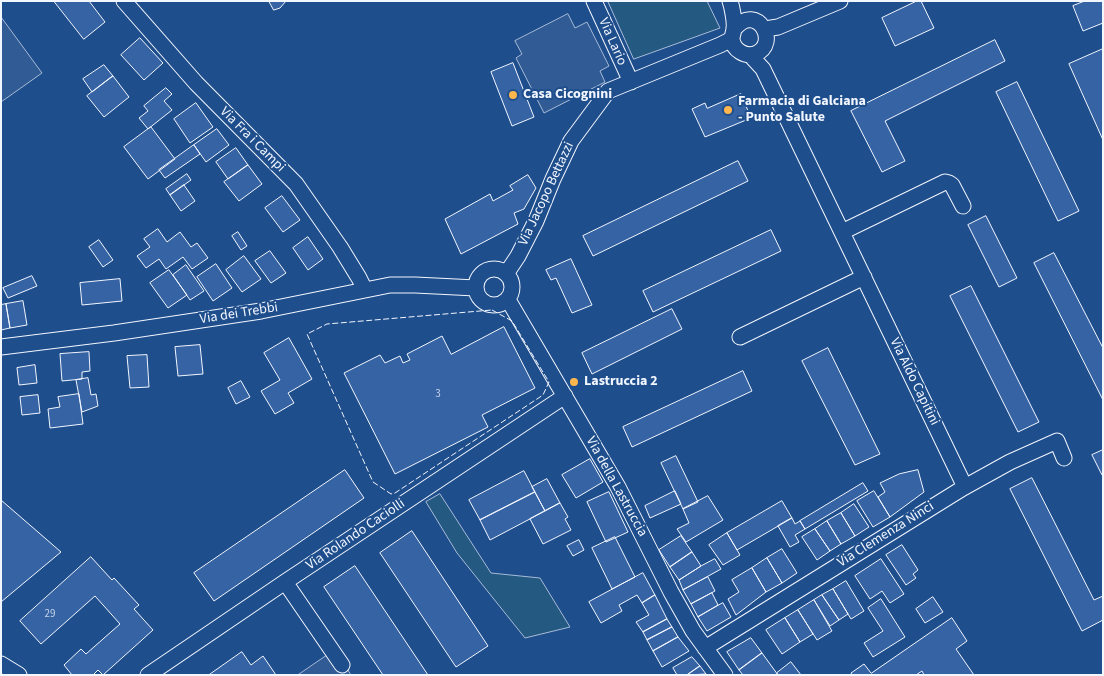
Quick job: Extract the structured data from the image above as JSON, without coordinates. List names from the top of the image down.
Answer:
{
  "streets": {
    "street": [
      "Via Lario",
      "Via Fra i Campi",
      "Via Jacopo Bettazzi",
      "Via dei Trebbi",
      "Via Aldo Capitini",
      "Via della Lastruccia",
      "Via Rolando Caciolli",
      "Via Clemenza Ninci"
    ]
  },
  "crossings": [
    ["Via Lario", "Via Jacopo Bettazzi"],
    ["Via Fra i Campi", "Via dei Trebbi"],
    ["Via Jacopo Bettazzi", "Via dei Trebbi"],
    ["Via Jacopo Bettazzi", "Via Aldo Capitini"],
    ["Via Jacopo Bettazzi", "Via della Lastruccia"],
    ["Via dei Trebbi", "Via della Lastruccia"],
    ["Via Aldo Capitini", "Via Clemenza Ninci"],
    ["Via della Lastruccia", "Via Rolando Caciolli"],
    ["Via della Lastruccia", "Via Clemenza Ninci"]
  ],
  "places": ["Casa Cicognini", "Farmacia di Galciana - Punto Salute", "Lastruccia 2"],
  "house_numbers": ["3", "29"]
}
